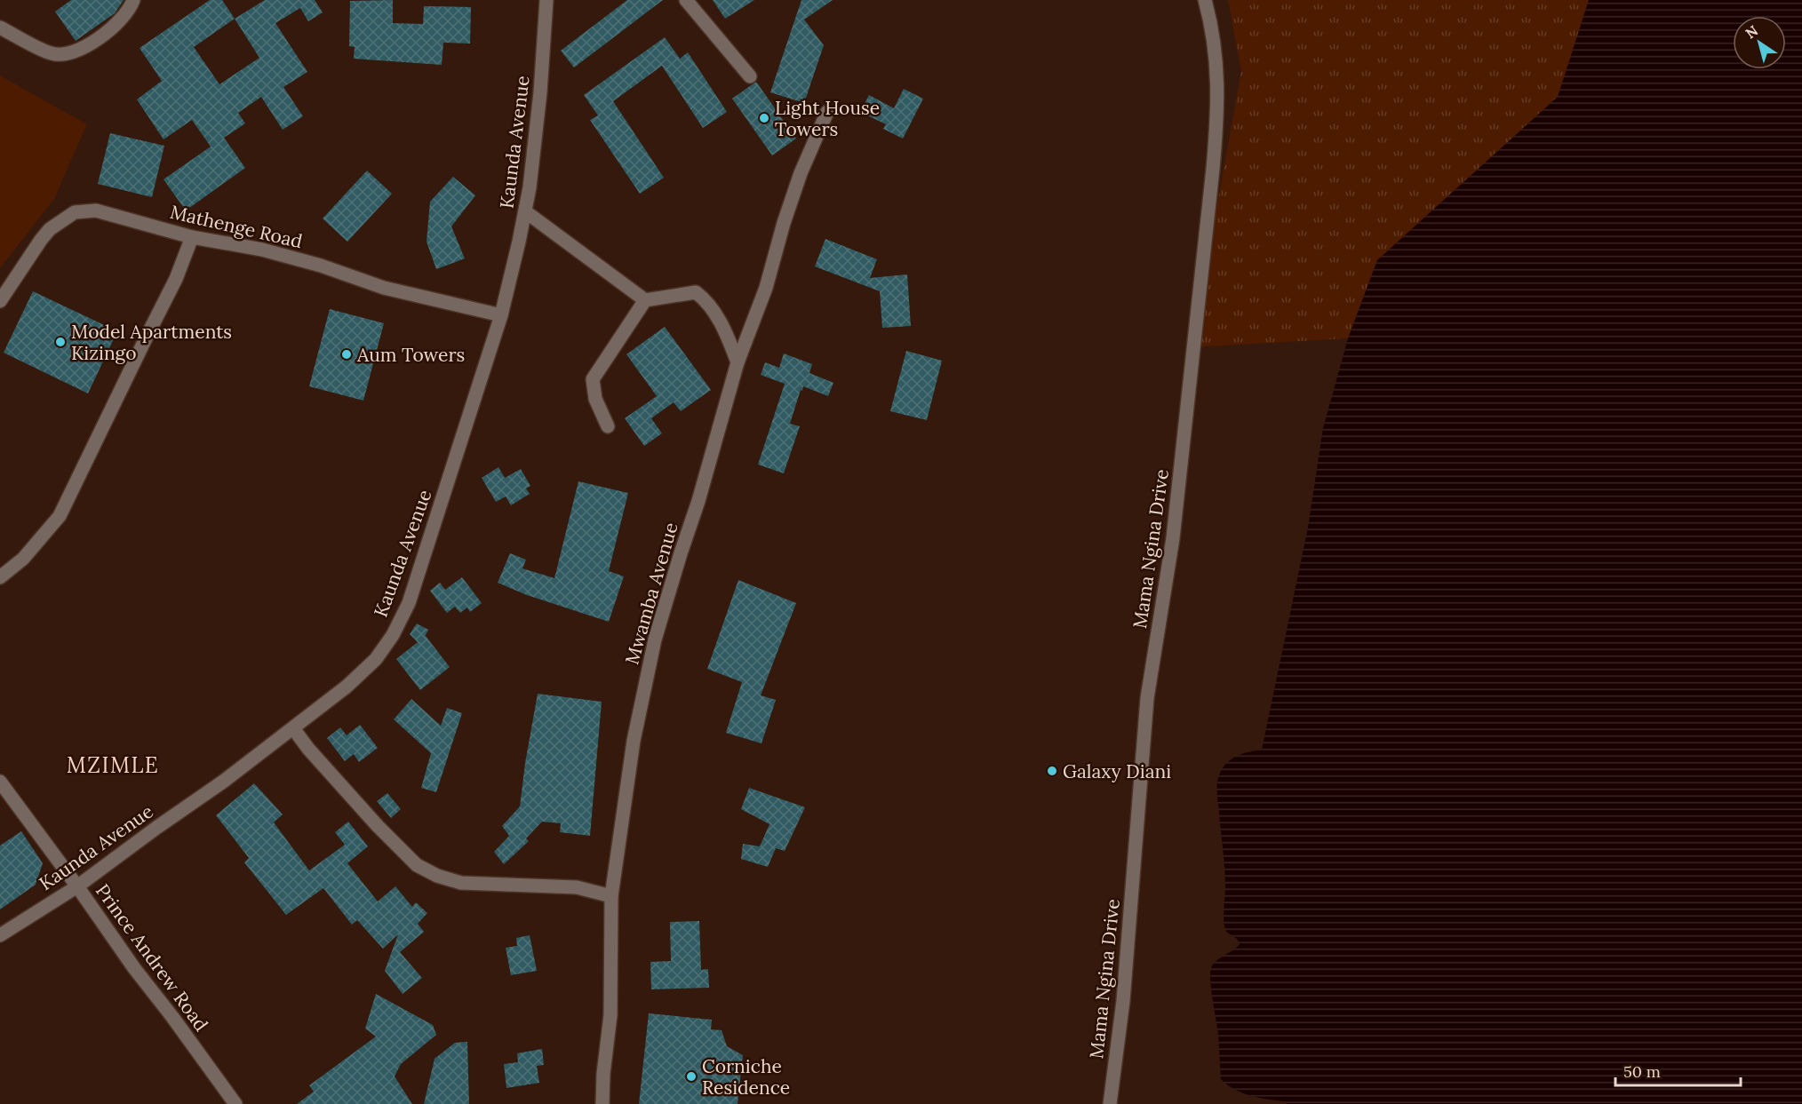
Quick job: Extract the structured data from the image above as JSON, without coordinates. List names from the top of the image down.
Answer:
{
  "streets": {
    "street": [
      "Kaunda Avenue",
      "Mathenge Road",
      "Mama Ngina Drive",
      "Mwamba Avenue",
      "Prince Andrew Road"
    ]
  },
  "crossings": [
    ["Kaunda Avenue", "Mathenge Road"],
    ["Kaunda Avenue", "Prince Andrew Road"]
  ],
  "districts": ["MZIMLE"],
  "places": [
    "Light House Towers",
    "Model Apartments Kizingo",
    "Aum Towers",
    "Galaxy Diani",
    "Corniche Residence"
  ],
  "scale_bar": "50 m",
  "north": "top left"
}
